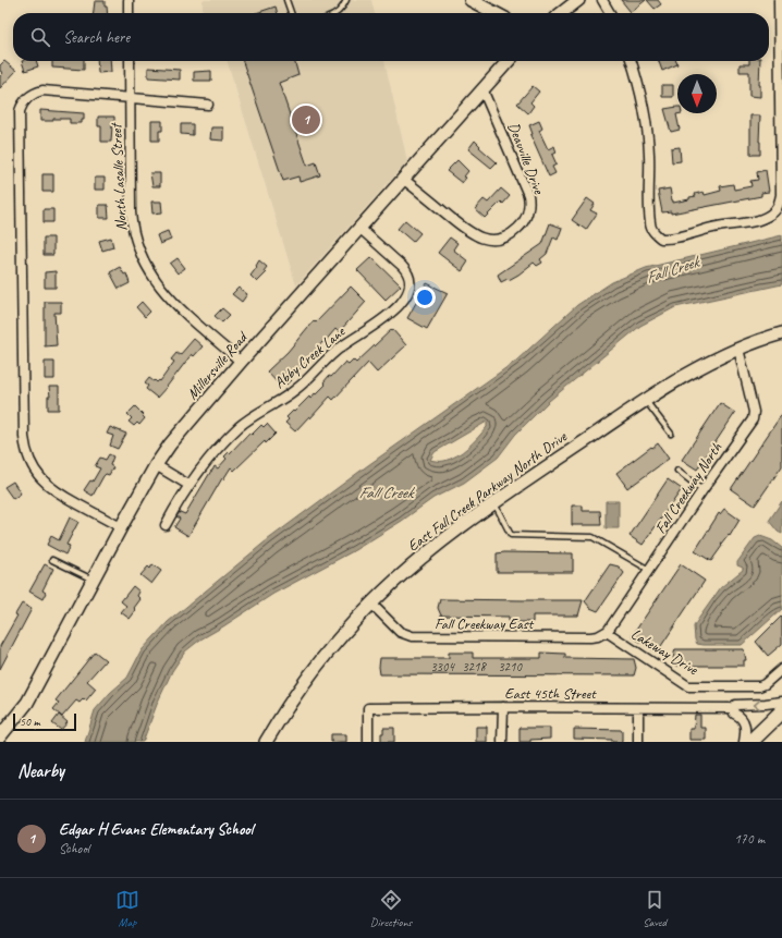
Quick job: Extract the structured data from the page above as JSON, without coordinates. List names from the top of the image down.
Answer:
{
  "streets": {
    "street": [
      "Deauville Drive",
      "North Lasalle Street",
      "Abby Creek Lane",
      "Millersville Road",
      "Fall Creekway North",
      "East Fall Creek Parkway North Drive",
      "Fall Creekway East",
      "Lakeway Drive",
      "East 45th Street"
    ]
  },
  "crossings": [
    ["Deauville Drive", "Millersville Road"],
    ["North Lasalle Street", "Millersville Road"],
    ["Abby Creek Lane", "Millersville Road"],
    ["Fall Creekway North", "East Fall Creek Parkway North Drive"],
    ["Fall Creekway North", "Fall Creekway East"],
    ["Fall Creekway North", "Lakeway Drive"],
    ["East Fall Creek Parkway North Drive", "Fall Creekway East"],
    ["Fall Creekway East", "Lakeway Drive"]
  ],
  "water": ["Fall Creek"],
  "house_numbers": ["3304", "3218", "3210"],
  "scale_bar": "50 m",
  "north": "bottom",
  "page": {
    "search": "Search here",
    "pins": "1",
    "scale": "50 m",
    "heading": "Nearby",
    "list": [
      {
        "mark": "1",
        "name": "Edgar H Evans Elementary School",
        "note": "School",
        "value": "170 m"
      }
    ],
    "nav": ["Map", "Directions", "Saved"]
  }
}
